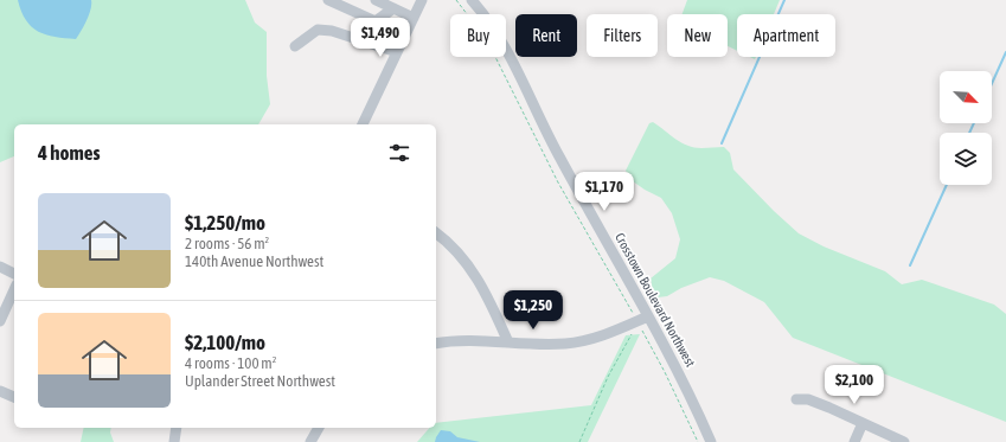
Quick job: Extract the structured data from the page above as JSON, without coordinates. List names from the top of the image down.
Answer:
{
  "streets": {
    "street": ["Crosstown Boulevard Northwest"]
  },
  "north": "bottom right",
  "page": {
    "chip": [
      "Buy",
      "Rent",
      "Filters",
      "New",
      "Apartment"
    ],
    "price": [
      "$1,490",
      "$1,170",
      "$1,250",
      "$2,100"
    ],
    "heading": "4 homes",
    "list": [
      {
        "name": "$1,250/mo",
        "note": "2 rooms · 56 m² · 140th Avenue Northwest"
      },
      {
        "name": "$2,100/mo",
        "note": "4 rooms · 100 m² · Uplander Street Northwest"
      }
    ]
  }
}
